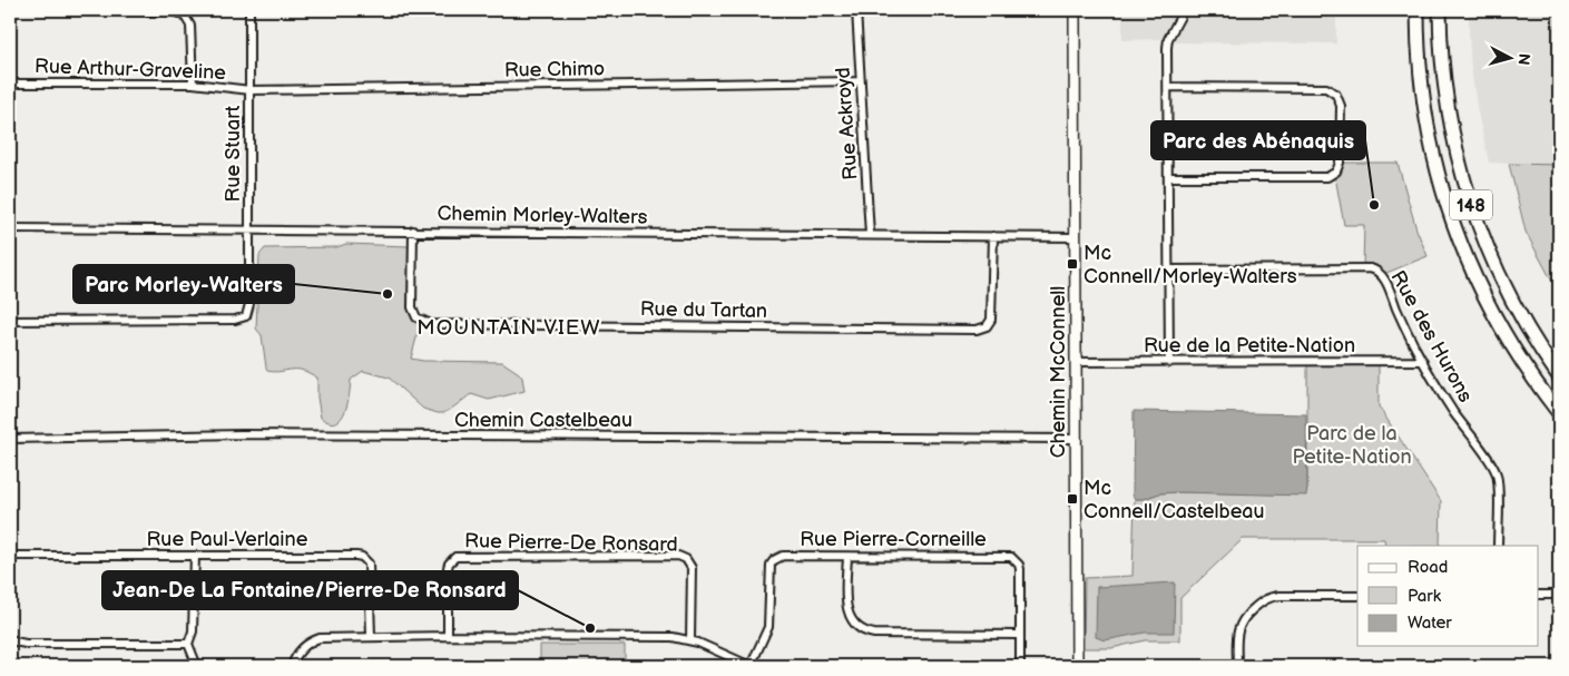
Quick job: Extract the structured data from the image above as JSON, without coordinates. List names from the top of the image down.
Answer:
{
  "streets": {
    "highway": ["148"],
    "street": [
      "Rue Arthur-Graveline",
      "Rue Chimo",
      "Rue Ackroyd",
      "Rue Stuart",
      "Chemin Morley-Walters",
      "Rue du Tartan",
      "Rue des Hurons",
      "Rue de la Petite-Nation",
      "Chemin McConnell",
      "Chemin Castelbeau",
      "Rue Paul-Verlaine",
      "Rue Pierre-Corneille",
      "Rue Pierre-De Ronsard"
    ]
  },
  "crossings": [
    ["Rue Arthur-Graveline", "Rue Chimo"],
    ["Rue Arthur-Graveline", "Rue Stuart"],
    ["Rue Chimo", "Rue Ackroyd"],
    ["Rue Chimo", "Rue Stuart"],
    ["Rue Ackroyd", "Chemin Morley-Walters"],
    ["Rue Stuart", "Chemin Morley-Walters"],
    ["Chemin Morley-Walters", "Rue du Tartan"],
    ["Chemin Morley-Walters", "Chemin McConnell"],
    ["Rue des Hurons", "Rue de la Petite-Nation"],
    ["Rue de la Petite-Nation", "Chemin McConnell"],
    ["Chemin McConnell", "Chemin Castelbeau"]
  ],
  "districts": ["MOUNTAIN VIEW"],
  "parks": ["Parc de la Petite-Nation"],
  "places": {
    "other": ["Parc des Abénaquis", "Parc Morley-Walters", "Jean-De La Fontaine/Pierre-De Ronsard"],
    "transit": ["Mc Connell/Morley-Walters", "Mc Connell/Castelbeau"]
  },
  "legend": ["Road", "Park", "Water"],
  "north": "right"
}
